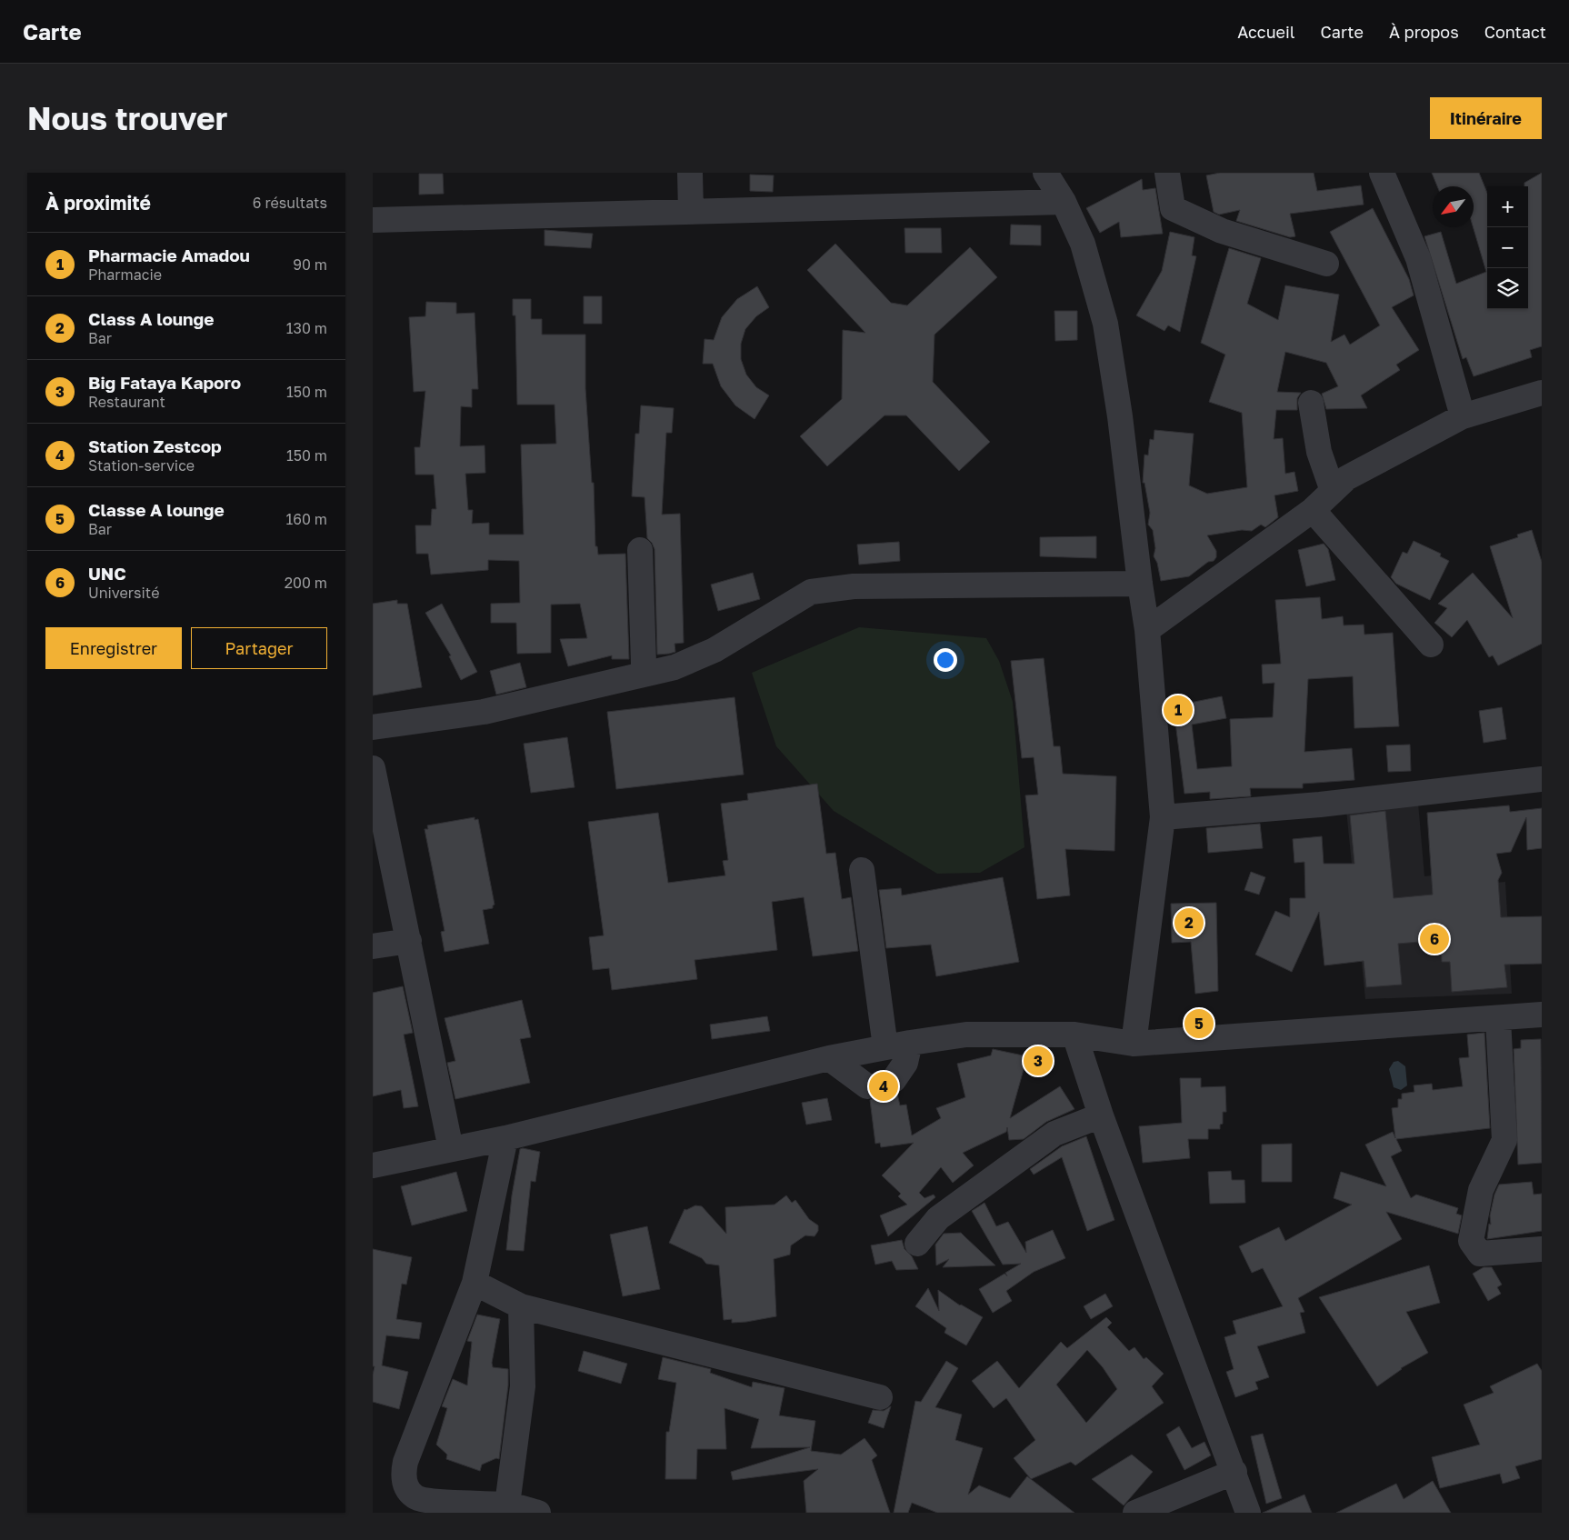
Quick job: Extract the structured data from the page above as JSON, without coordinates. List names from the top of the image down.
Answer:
{
  "north": "bottom left",
  "page": {
    "header": "Carte",
    "nav": [
      "Accueil",
      "Carte",
      "À propos",
      "Contact"
    ],
    "buttons": [
      "Itinéraire",
      ["Enregistrer", "Partager"]
    ],
    "title": "Nous trouver",
    "heading": ["À proximité", "6 résultats"],
    "map_buttons": ["+", "−"],
    "list": [
      {
        "mark": "1",
        "name": "Pharmacie Amadou",
        "note": "Pharmacie",
        "value": "90 m"
      },
      {
        "mark": "2",
        "name": "Class A lounge",
        "note": "Bar",
        "value": "130 m"
      },
      {
        "mark": "3",
        "name": "Big Fataya Kaporo",
        "note": "Restaurant",
        "value": "150 m"
      },
      {
        "mark": "4",
        "name": "Station Zestcop",
        "note": "Station-service",
        "value": "150 m"
      },
      {
        "mark": "5",
        "name": "Classe A lounge",
        "note": "Bar",
        "value": "160 m"
      },
      {
        "mark": "6",
        "name": "UNC",
        "note": "Université",
        "value": "200 m"
      }
    ],
    "pins": [
      "1",
      "2",
      "6",
      "5",
      "3",
      "4"
    ]
  }
}
